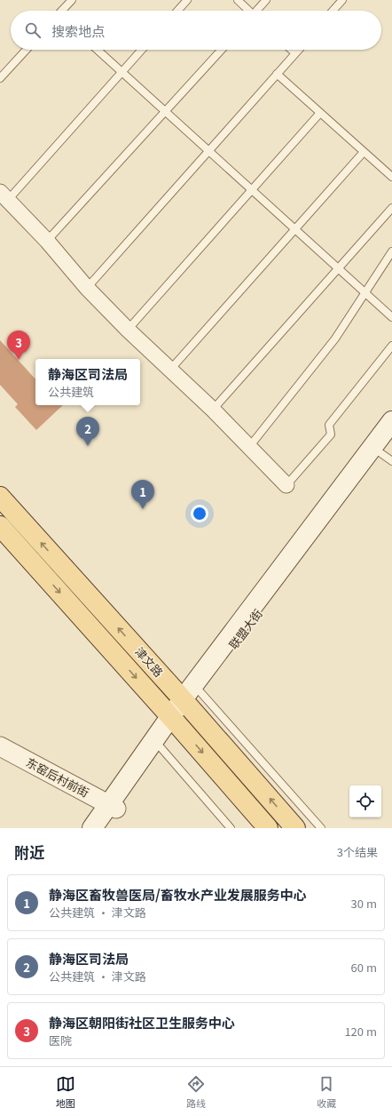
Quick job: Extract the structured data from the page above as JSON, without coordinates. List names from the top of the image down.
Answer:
{
  "streets": {
    "main road": ["联盟大街", "津文路"],
    "street": ["东窑后村前街"]
  },
  "crossings": [
    ["联盟大街", "津文路"],
    ["联盟大街", "东窑后村前街"]
  ],
  "page": {
    "search": "搜索地点",
    "pins": ["3", "2", "1"],
    "popup": ["静海区司法局", "公共建筑"],
    "heading": ["附近", "3个结果"],
    "list": [
      {
        "mark": "1",
        "name": "静海区畜牧兽医局/畜牧水产业发展服务中心",
        "note": "公共建筑 · 津文路",
        "value": "30 m"
      },
      {
        "mark": "2",
        "name": "静海区司法局",
        "note": "公共建筑 · 津文路",
        "value": "60 m"
      },
      {
        "mark": "3",
        "name": "静海区朝阳街社区卫生服务中心",
        "note": "医院",
        "value": "120 m"
      }
    ],
    "nav": ["地图", "路线", "收藏"]
  }
}
